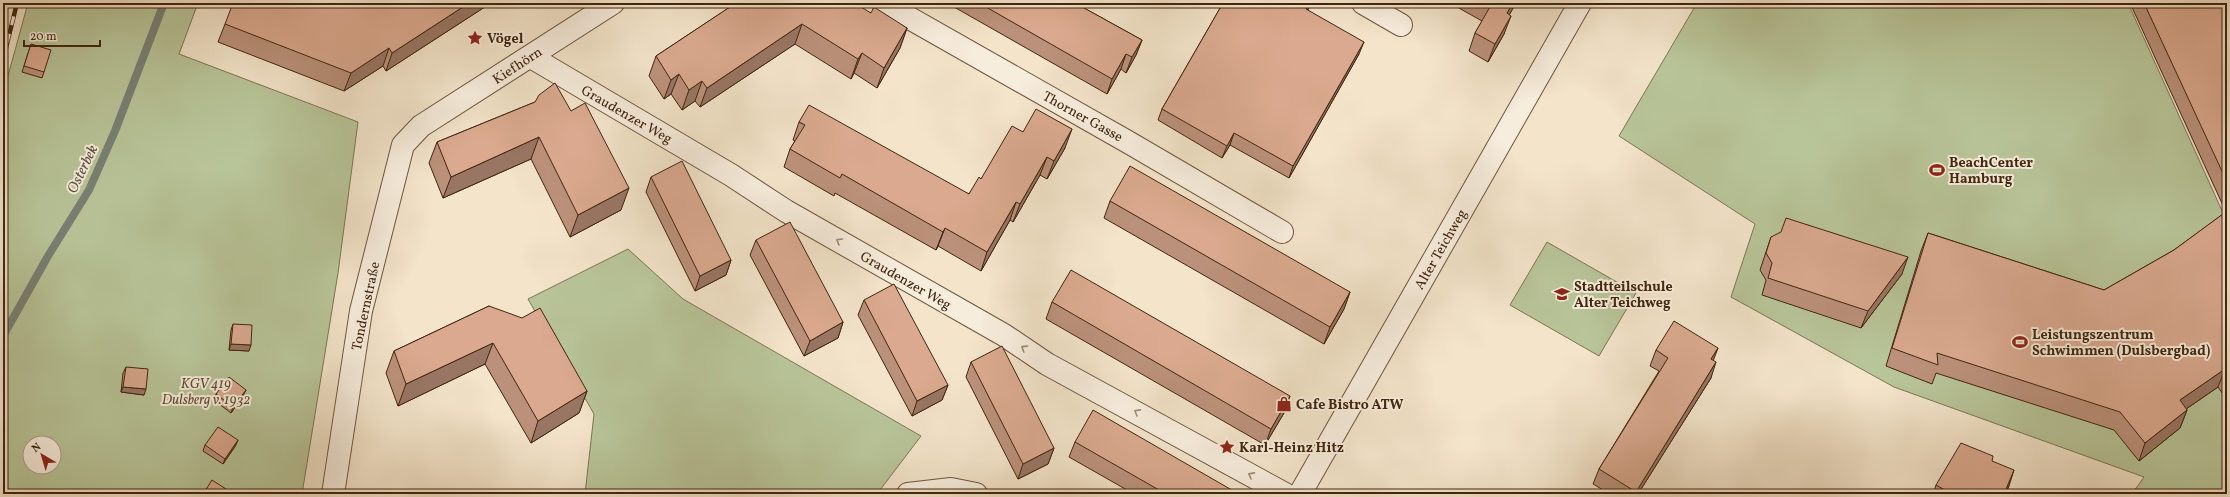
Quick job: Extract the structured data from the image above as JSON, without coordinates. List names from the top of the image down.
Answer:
{
  "streets": {
    "street": [
      "Kiefhörn",
      "Graudenzer Weg",
      "Thorner Gasse",
      "Alter Teichweg",
      "Tondernstraße"
    ]
  },
  "crossings": [
    ["Kiefhörn", "Graudenzer Weg"],
    ["Kiefhörn", "Tondernstraße"]
  ],
  "one_way": ["Graudenzer Weg"],
  "water": ["Osterbek"],
  "parks": ["KGV 419 Dulsberg v. 1932"],
  "places": {
    "place": ["Vögel", "Karl-Heinz Hitz"],
    "sports": ["BeachCenter Hamburg", "Leistungszentrum Schwimmen (Dulsbergbad)"],
    "school or university": ["Stadtteilschule Alter Teichweg"],
    "shop": ["Cafe Bistro ATW"]
  },
  "scale_bar": "20 m",
  "north": "top left"
}
